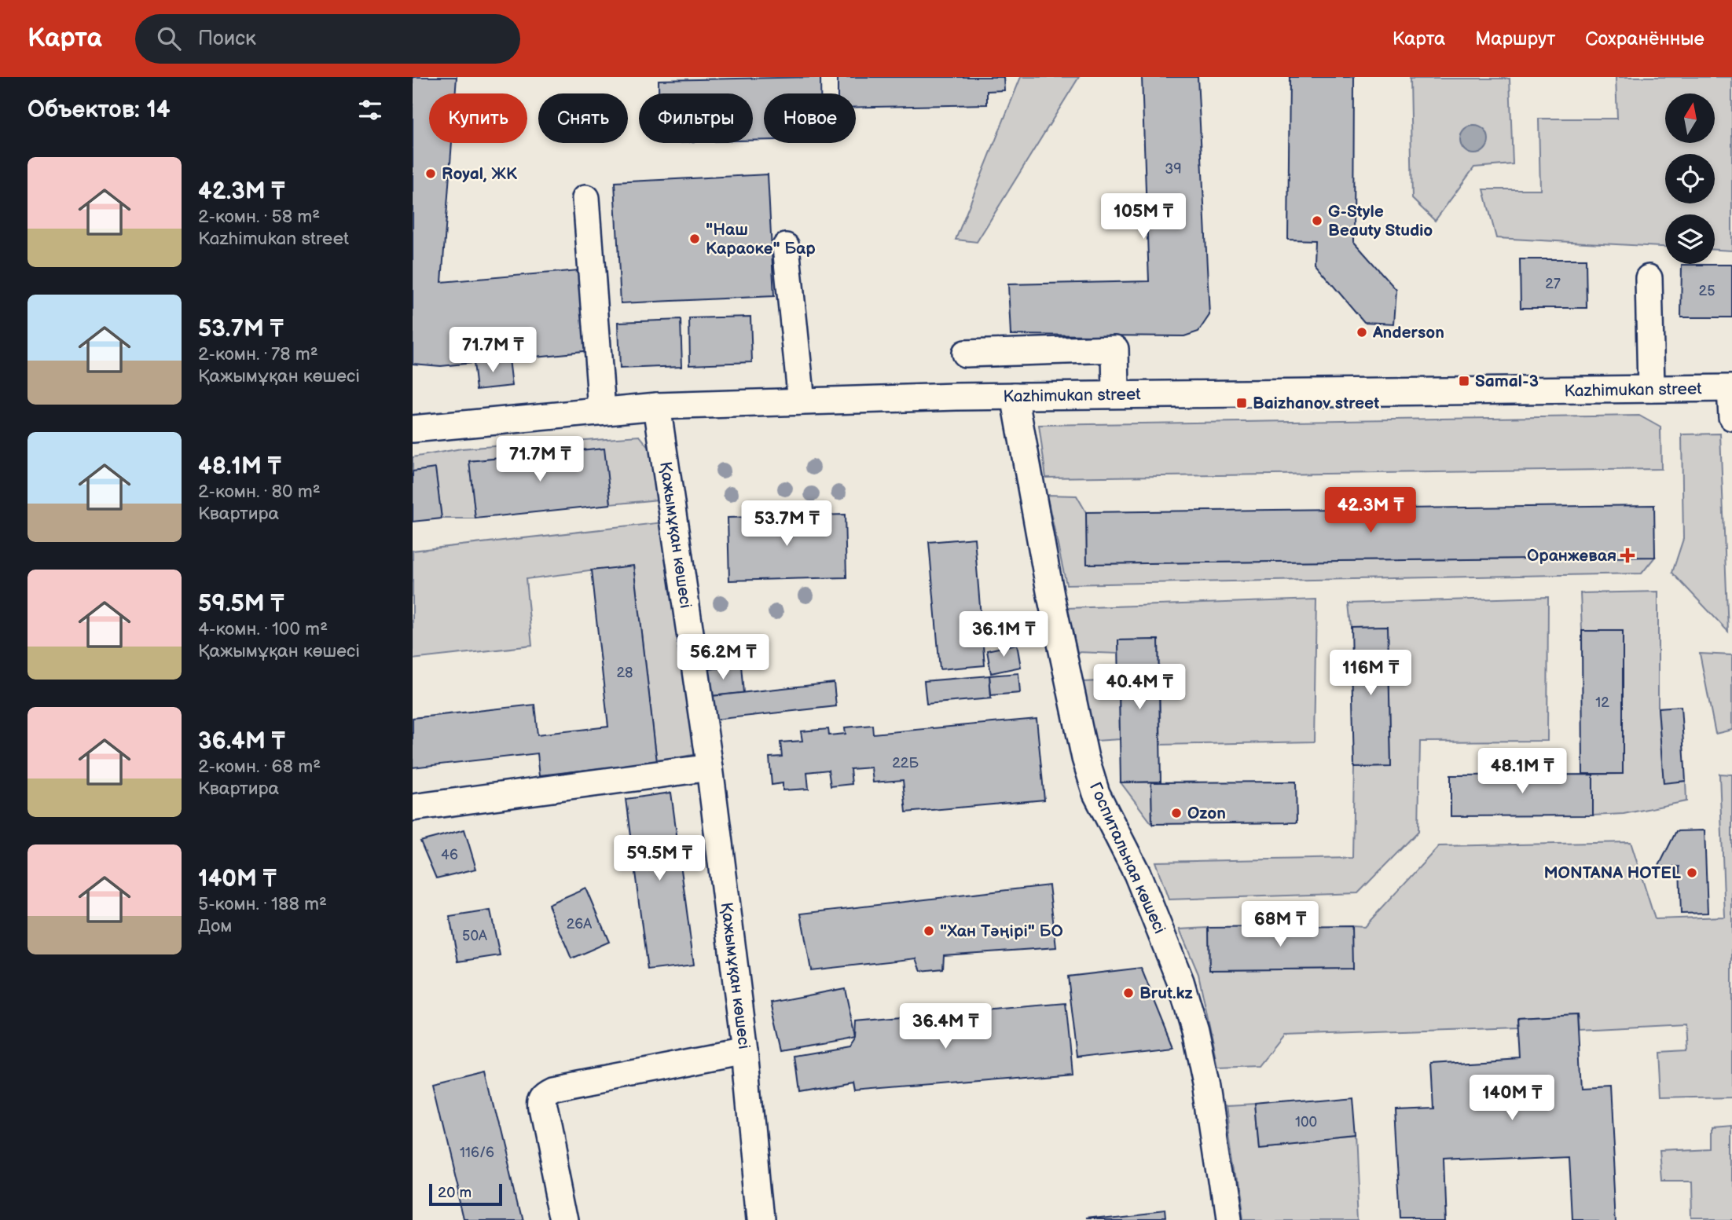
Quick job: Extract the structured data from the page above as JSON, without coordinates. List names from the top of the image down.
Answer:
{
  "streets": {
    "street": ["Kazhimukan street", "Қажымұқан көшесі", "Госпитальная көшесі"]
  },
  "crossings": [
    ["Kazhimukan street", "Қажымұқан көшесі"],
    ["Kazhimukan street", "Госпитальная көшесі"]
  ],
  "places": {
    "other": [
      "Royal, ЖК",
      "G-Style Beauty Studio",
      "\"Наш Караоке\" Бар",
      "Anderson",
      "Ozon",
      "MONTANA HOTEL",
      "\"Хан Тәңірі\" БО",
      "Brut.kz"
    ],
    "transit": ["Samal-3", "Baizhanov street"],
    "health": ["Оранжевая"]
  },
  "house_numbers": [
    "39",
    "27",
    "25",
    "28",
    "12",
    "22Б",
    "46",
    "26А",
    "50А",
    "100",
    "116/6"
  ],
  "scale_bar": "20 m",
  "north": "top",
  "page": {
    "header": "Карта",
    "search": "Поиск",
    "nav": ["Карта", "Маршрут", "Сохранённые"],
    "heading": "Объектов: 14",
    "chip": [
      "Купить",
      "Снять",
      "Фильтры",
      "Новое"
    ],
    "list": [
      {
        "name": "42.3M ₸",
        "note": "2-комн. · 58 m² · Kazhimukan street"
      },
      {
        "name": "53.7M ₸",
        "note": "2-комн. · 78 m² · Қажымұқан көшесі"
      },
      {
        "name": "48.1M ₸",
        "note": "2-комн. · 80 m² · Квартира"
      },
      {
        "name": "59.5M ₸",
        "note": "4-комн. · 100 m² · Қажымұқан көшесі"
      },
      {
        "name": "36.4M ₸",
        "note": "2-комн. · 68 m² · Квартира"
      },
      {
        "name": "140M ₸",
        "note": "5-комн. · 188 m² · Дом"
      }
    ],
    "price": [
      "105M ₸",
      "71.7M ₸",
      "71.7M ₸",
      "42.3M ₸",
      "53.7M ₸",
      "36.1M ₸",
      "56.2M ₸",
      "116M ₸",
      "40.4M ₸",
      "48.1M ₸",
      "59.5M ₸",
      "68M ₸",
      "36.4M ₸",
      "140M ₸"
    ],
    "scale": "20 m"
  }
}
